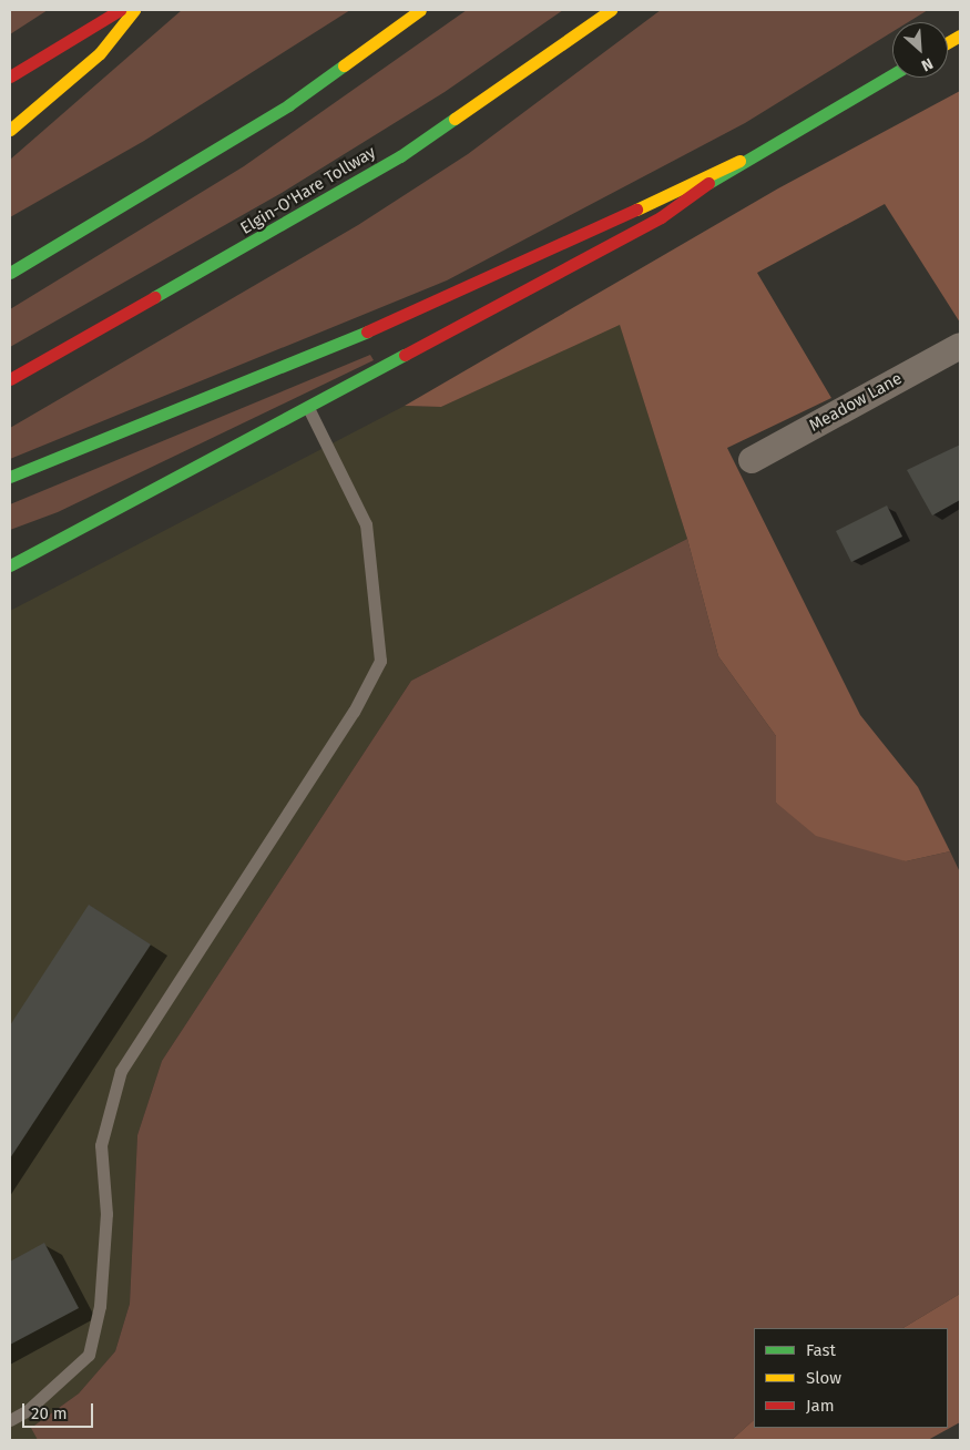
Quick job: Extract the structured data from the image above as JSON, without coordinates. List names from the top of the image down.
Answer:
{
  "streets": {
    "main road": ["Elgin-O'Hare Tollway"],
    "street": ["Meadow Lane"]
  },
  "legend": ["Fast", "Slow", "Jam"],
  "scale_bar": "20 m",
  "north": "bottom right"
}
